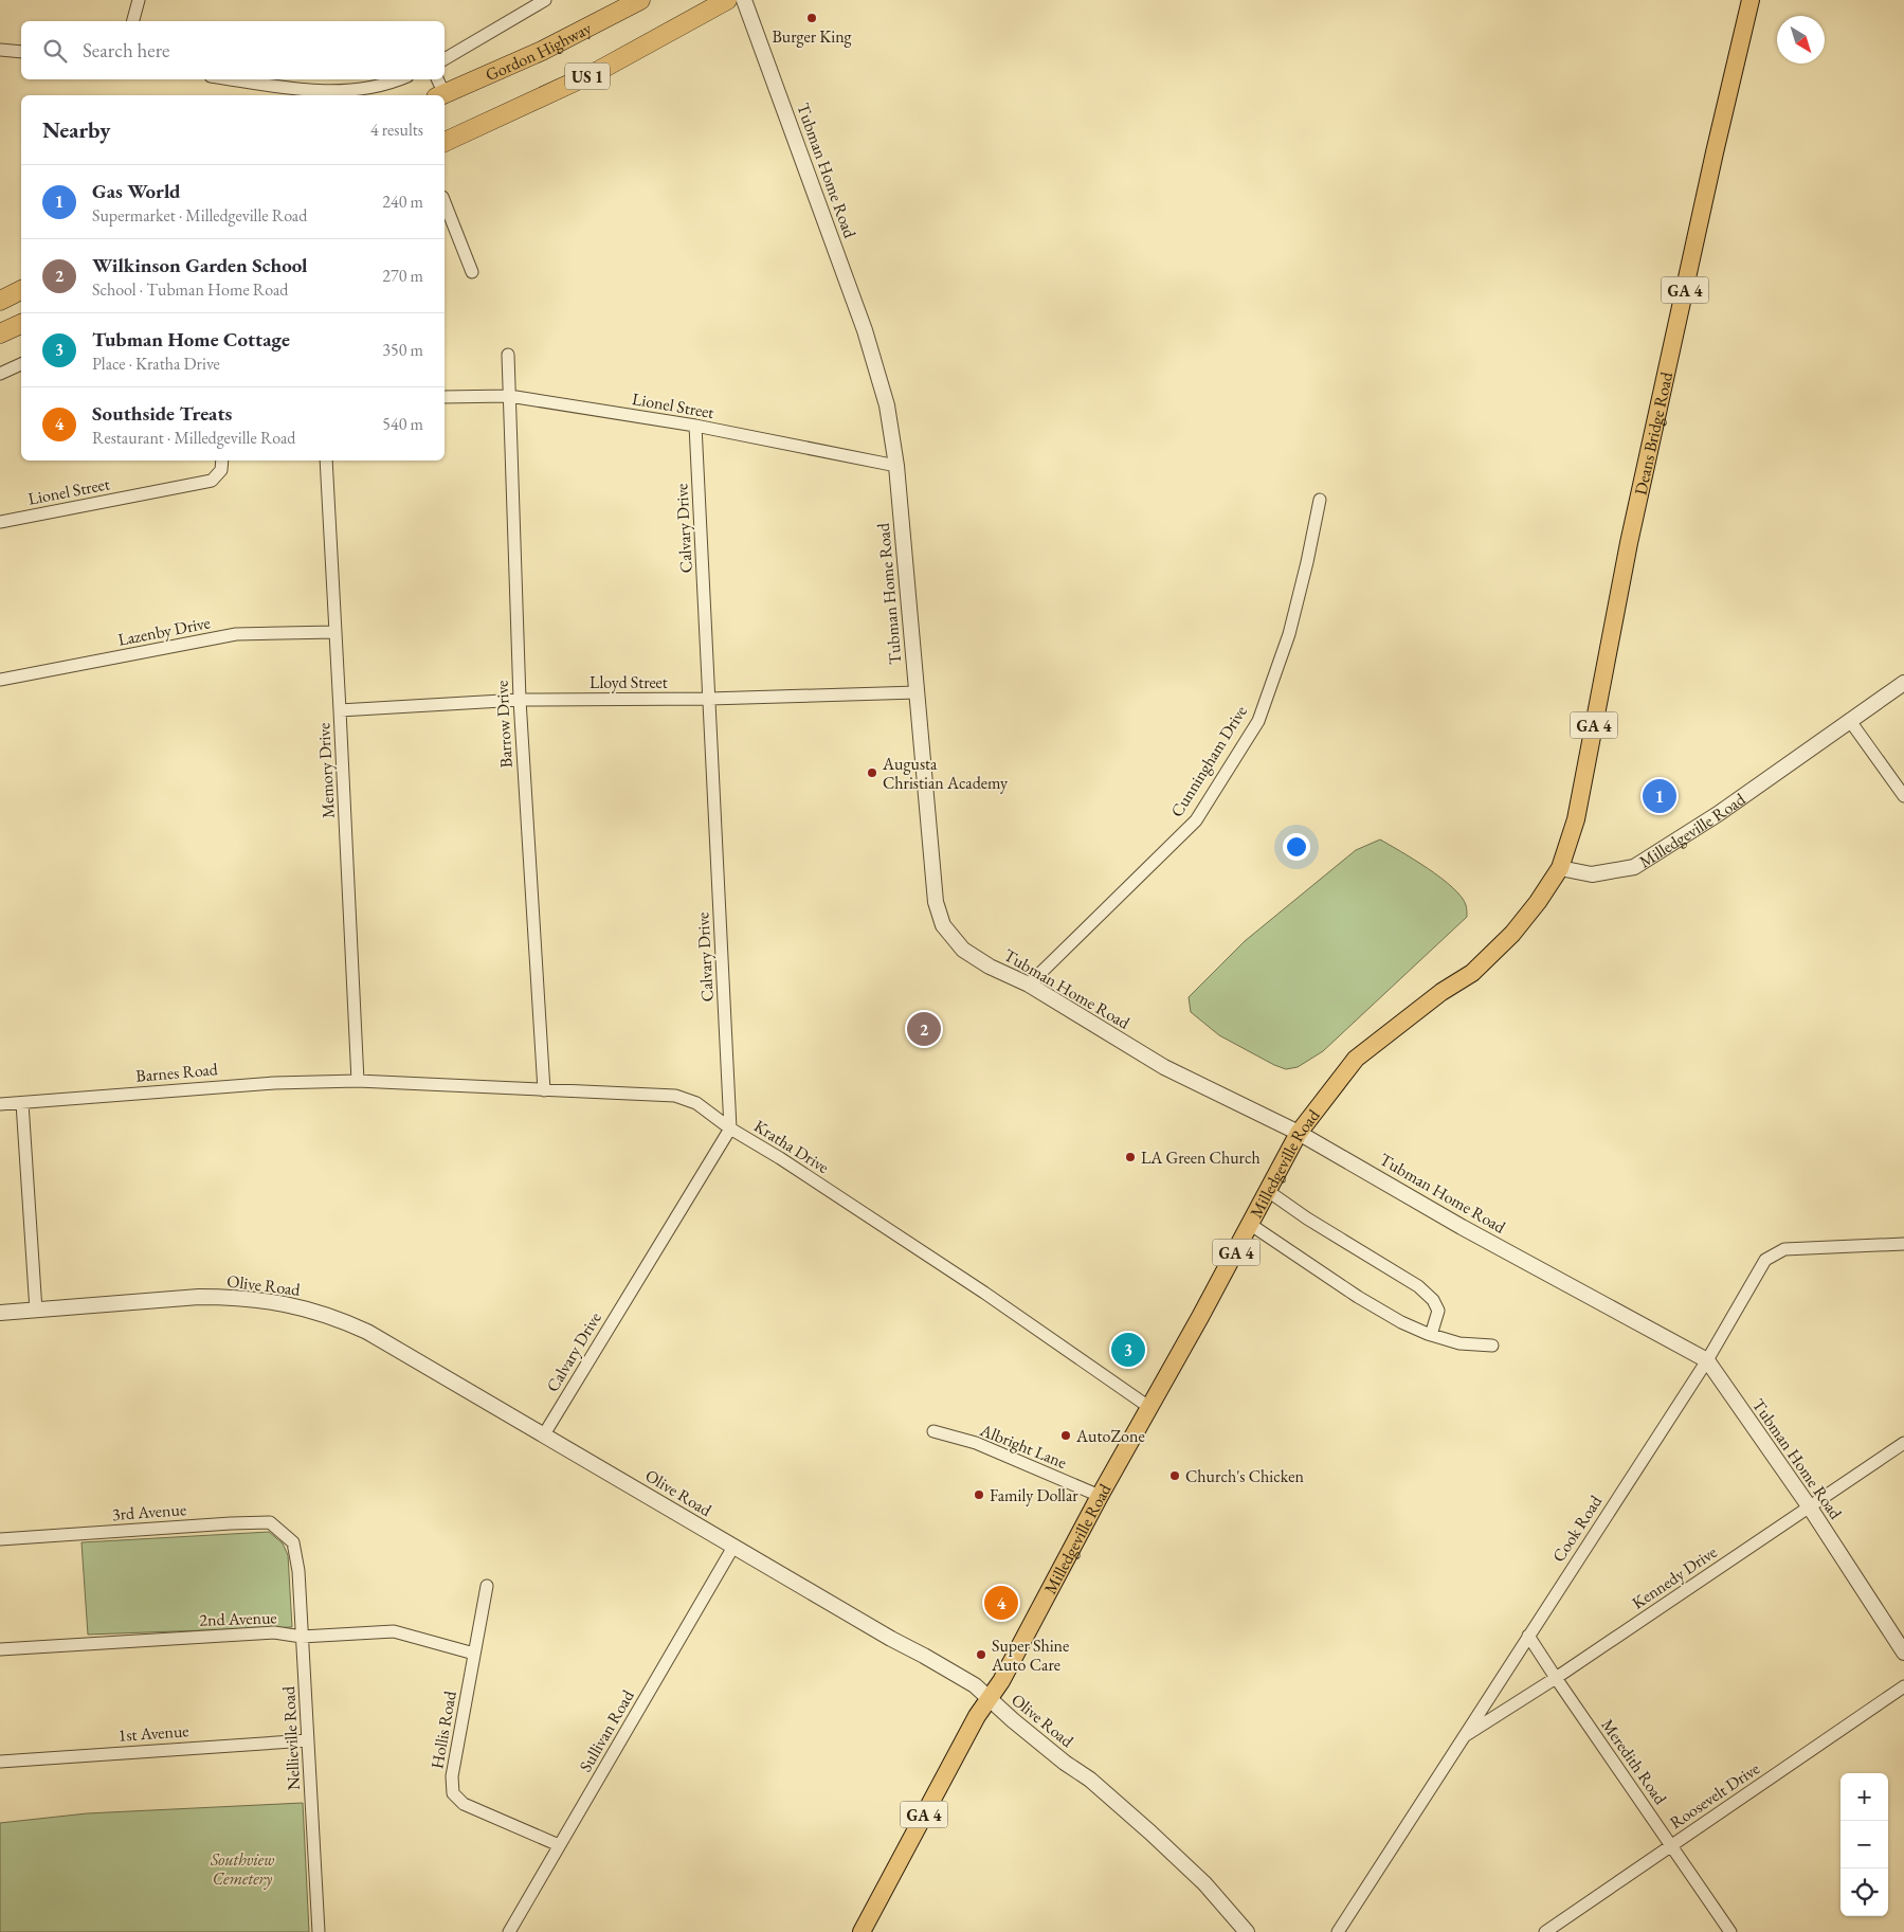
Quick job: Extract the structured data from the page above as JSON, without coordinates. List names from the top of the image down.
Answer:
{
  "streets": {
    "highway": ["Gordon Highway", "US 1"],
    "main road": ["GA 4", "Deans Bridge Road", "Milledgeville Road"],
    "street": [
      "Tubman Home Road",
      "Lionel Street",
      "Calvary Drive",
      "Lazenby Drive",
      "Lloyd Street",
      "Barrow Drive",
      "Cunningham Drive",
      "Memory Drive",
      "Barnes Road",
      "Kratha Drive",
      "Olive Road",
      "Albright Lane",
      "3rd Avenue",
      "Cook Road",
      "Kennedy Drive",
      "2nd Avenue",
      "Hollis Road",
      "Sullivan Road",
      "1st Avenue",
      "Nellieville Road",
      "Meredith Road",
      "Roosevelt Drive"
    ]
  },
  "crossings": [
    ["Tubman Home Road", "Lionel Street"],
    ["Tubman Home Road", "Lloyd Street"],
    ["Tubman Home Road", "Cunningham Drive"],
    ["Tubman Home Road", "Milledgeville Road"],
    ["Tubman Home Road", "Cook Road"],
    ["Tubman Home Road", "Kennedy Drive"],
    ["Lionel Street", "Calvary Drive"],
    ["Lionel Street", "Barrow Drive"],
    ["Deans Bridge Road", "Milledgeville Road"],
    ["Calvary Drive", "Lloyd Street"],
    ["Calvary Drive", "Kratha Drive"],
    ["Calvary Drive", "Olive Road"],
    ["Lazenby Drive", "Memory Drive"],
    ["Lloyd Street", "Barrow Drive"],
    ["Lloyd Street", "Memory Drive"],
    ["Barrow Drive", "Kratha Drive"],
    ["Memory Drive", "Barnes Road"],
    ["Memory Drive", "Kratha Drive"],
    ["Milledgeville Road", "Kratha Drive"],
    ["Milledgeville Road", "Olive Road"],
    ["Milledgeville Road", "Albright Lane"],
    ["Barnes Road", "Kratha Drive"],
    ["Olive Road", "Sullivan Road"],
    ["3rd Avenue", "Nellieville Road"],
    ["Cook Road", "Kennedy Drive"],
    ["Cook Road", "Meredith Road"],
    ["Kennedy Drive", "Meredith Road"],
    ["2nd Avenue", "Hollis Road"],
    ["2nd Avenue", "Nellieville Road"],
    ["Hollis Road", "Sullivan Road"],
    ["1st Avenue", "Nellieville Road"],
    ["Meredith Road", "Roosevelt Drive"]
  ],
  "parks": ["Southview Cemetery"],
  "places": [
    "Burger King",
    "Augusta Christian Academy",
    "LA Green Church",
    "AutoZone",
    "Church's Chicken",
    "Family Dollar",
    "Super Shine Auto Care"
  ],
  "north": "bottom right",
  "page": {
    "search": "Search here",
    "heading": ["Nearby", "4 results"],
    "list": [
      {
        "mark": "1",
        "name": "Gas World",
        "note": "Supermarket · Milledgeville Road",
        "value": "240 m"
      },
      {
        "mark": "2",
        "name": "Wilkinson Garden School",
        "note": "School · Tubman Home Road",
        "value": "270 m"
      },
      {
        "mark": "3",
        "name": "Tubman Home Cottage",
        "note": "Place · Kratha Drive",
        "value": "350 m"
      },
      {
        "mark": "4",
        "name": "Southside Treats",
        "note": "Restaurant · Milledgeville Road",
        "value": "540 m"
      }
    ],
    "pins": [
      "1",
      "2",
      "3",
      "4"
    ],
    "map_buttons": ["+", "−"]
  }
}
